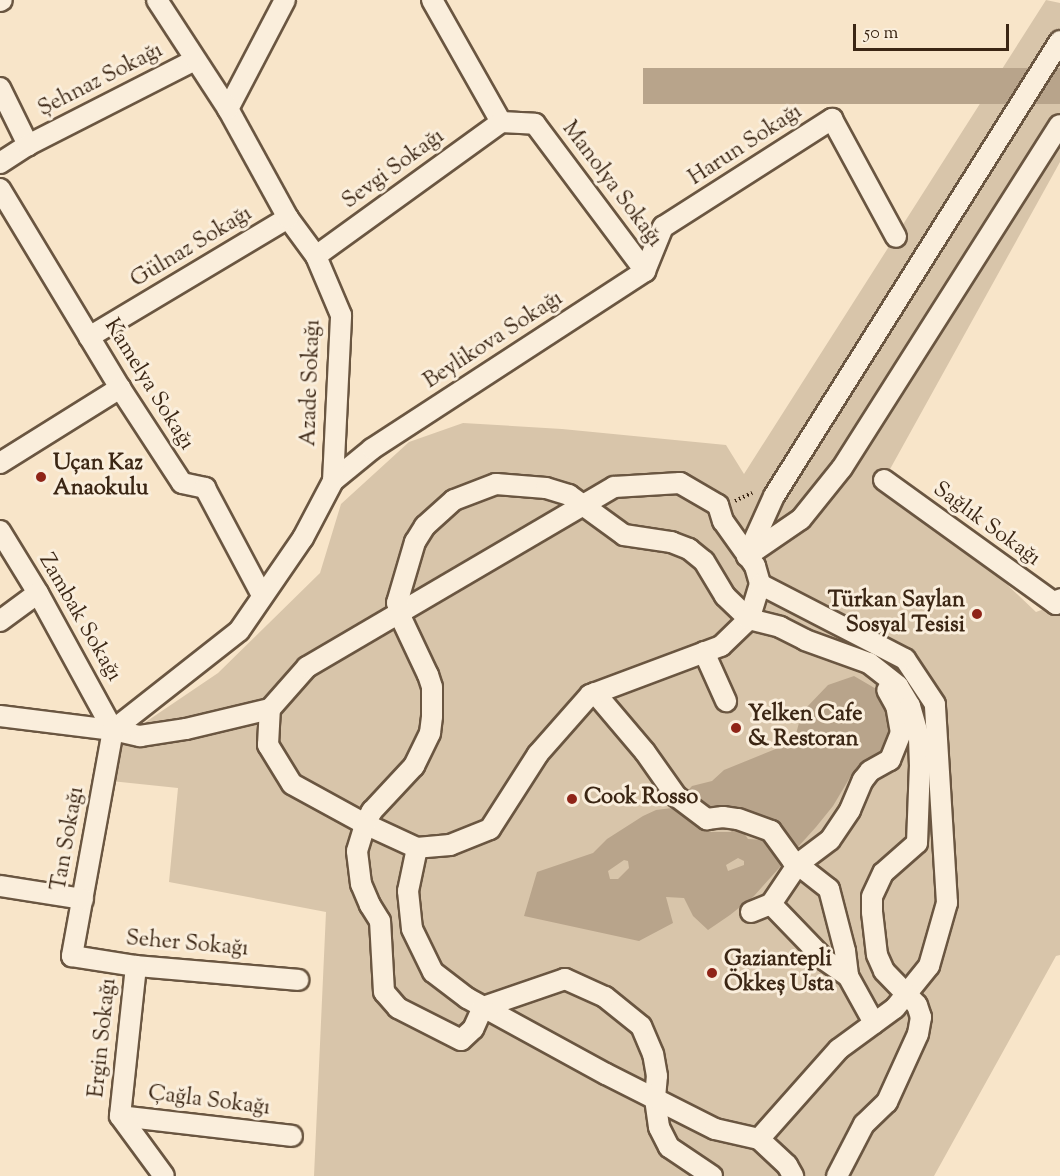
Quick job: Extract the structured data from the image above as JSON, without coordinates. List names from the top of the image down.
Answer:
{
  "streets": {
    "street": [
      "Şehnaz Sokağı",
      "Harun Sokağı",
      "Sevgi Sokağı",
      "Manolya Sokağı",
      "Gülnaz Sokağı",
      "Beylikova Sokağı",
      "Azade Sokağı",
      "Kamelya Sokağı",
      "Sağlık Sokağı",
      "Zambak Sokağı",
      "Tan Sokağı",
      "Seher Sokağı",
      "Ergin Sokağı",
      "Çağla Sokağı"
    ]
  },
  "crossings": [
    ["Şehnaz Sokağı", "Azade Sokağı"],
    ["Harun Sokağı", "Manolya Sokağı"],
    ["Harun Sokağı", "Beylikova Sokağı"],
    ["Sevgi Sokağı", "Manolya Sokağı"],
    ["Sevgi Sokağı", "Azade Sokağı"],
    ["Manolya Sokağı", "Beylikova Sokağı"],
    ["Gülnaz Sokağı", "Azade Sokağı"],
    ["Gülnaz Sokağı", "Kamelya Sokağı"],
    ["Beylikova Sokağı", "Azade Sokağı"],
    ["Azade Sokağı", "Kamelya Sokağı"],
    ["Azade Sokağı", "Zambak Sokağı"],
    ["Azade Sokağı", "Tan Sokağı"],
    ["Zambak Sokağı", "Tan Sokağı"],
    ["Tan Sokağı", "Seher Sokağı"],
    ["Seher Sokağı", "Ergin Sokağı"],
    ["Ergin Sokağı", "Çağla Sokağı"]
  ],
  "places": [
    "Uçan Kaz Anaokulu",
    "Türkan Saylan Sosyal Tesisi",
    "Yelken Cafe & Restoran",
    "Cook Rosso",
    "Gaziantepli Ökkeş Usta"
  ],
  "scale_bar": "50 m"
}
